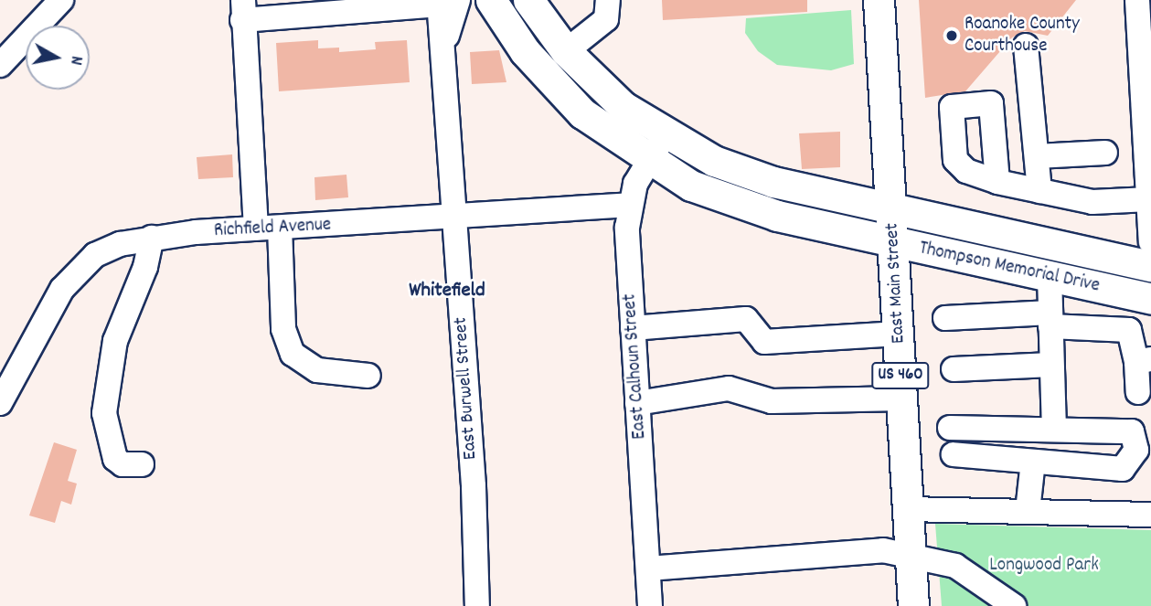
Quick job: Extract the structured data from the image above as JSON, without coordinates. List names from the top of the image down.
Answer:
{
  "streets": {
    "main road": ["Thompson Memorial Drive", "East Main Street", "US 460"],
    "street": ["Richfield Avenue", "East Calhoun Street", "East Burwell Street"]
  },
  "crossings": [
    ["Richfield Avenue", "East Calhoun Street"],
    ["Richfield Avenue", "East Burwell Street"],
    ["Thompson Memorial Drive", "East Main Street"],
    ["Thompson Memorial Drive", "East Calhoun Street"]
  ],
  "districts": ["Whitefield"],
  "parks": ["Longwood Park"],
  "places": ["Roanoke County Courthouse"],
  "north": "right"
}
